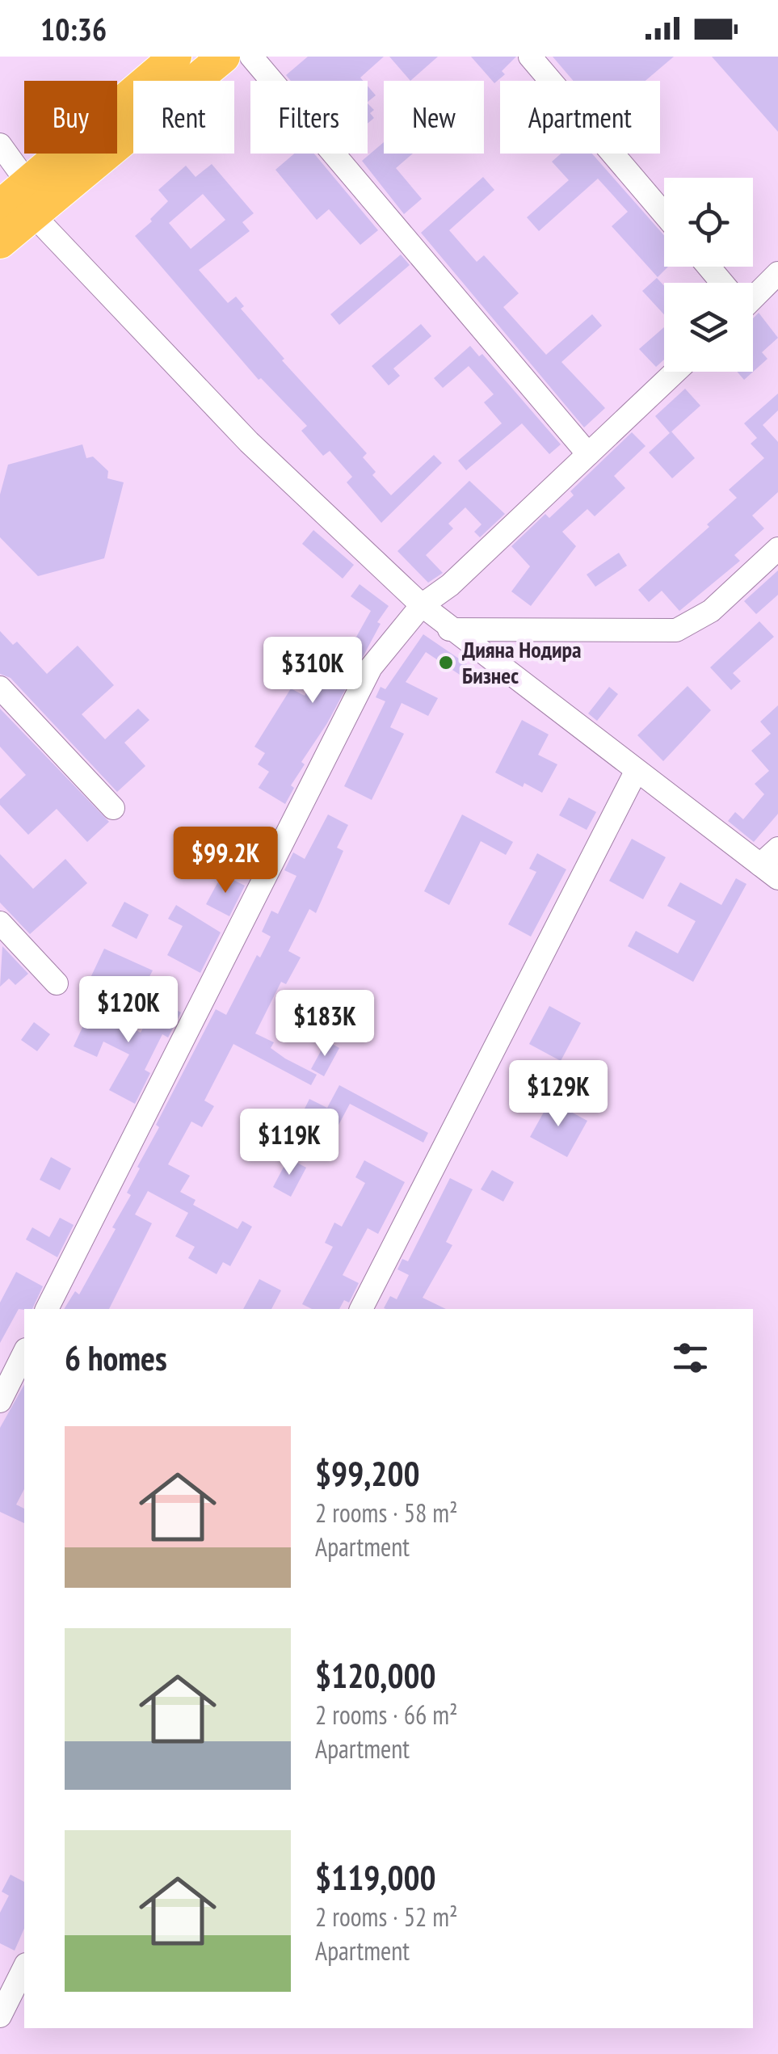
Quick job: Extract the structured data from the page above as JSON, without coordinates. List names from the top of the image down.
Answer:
{
  "places": ["Дияна Нодира Бизнес"],
  "page": {
    "status": "10:36",
    "chip": [
      "Buy",
      "Rent",
      "Filters",
      "New",
      "Apartment"
    ],
    "price": [
      "$310K",
      "$99.2K",
      "$120K",
      "$183K",
      "$129K",
      "$119K"
    ],
    "heading": "6 homes",
    "list": [
      {
        "name": "$99,200",
        "note": "2 rooms · 58 m² · Apartment"
      },
      {
        "name": "$120,000",
        "note": "2 rooms · 66 m² · Apartment"
      },
      {
        "name": "$119,000",
        "note": "2 rooms · 52 m² · Apartment"
      }
    ]
  }
}
